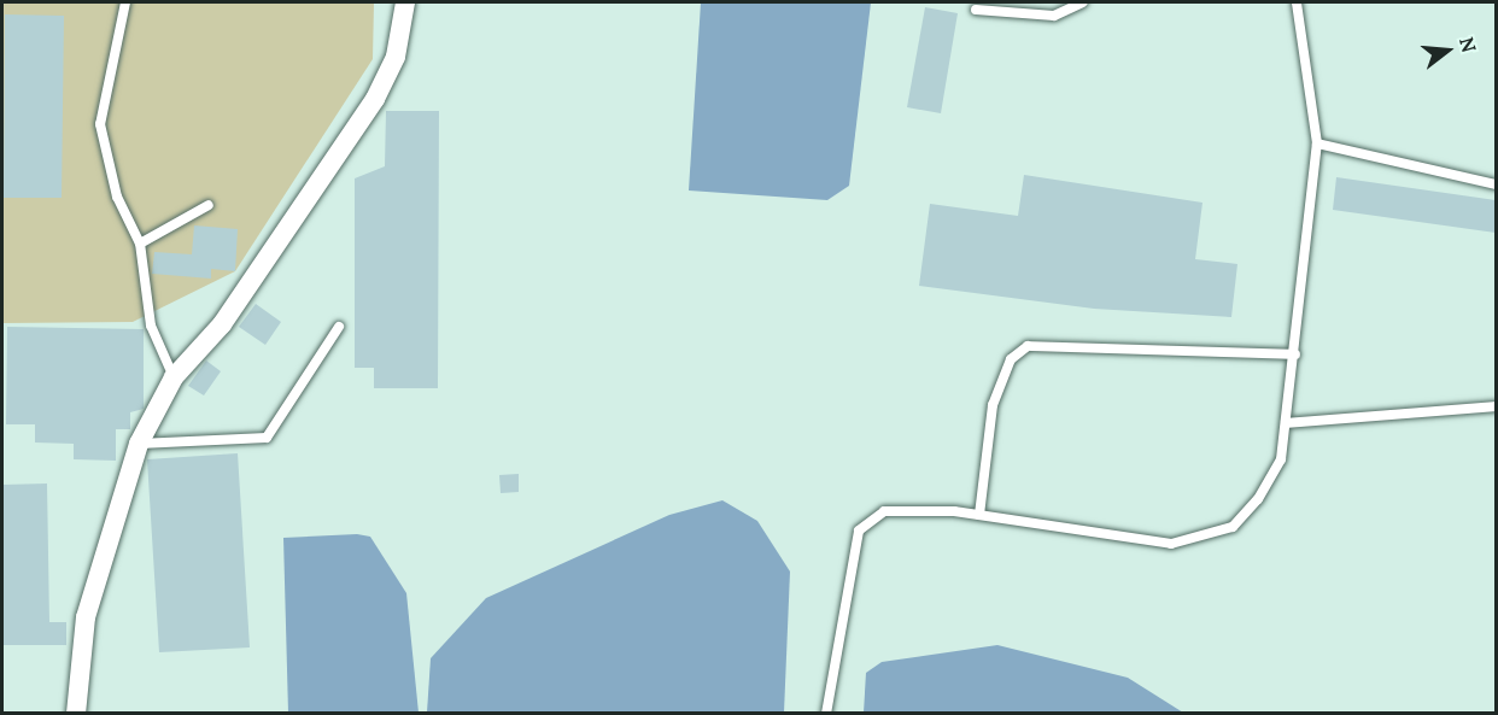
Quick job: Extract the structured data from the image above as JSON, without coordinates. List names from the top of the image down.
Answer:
{
  "north": "right"
}
